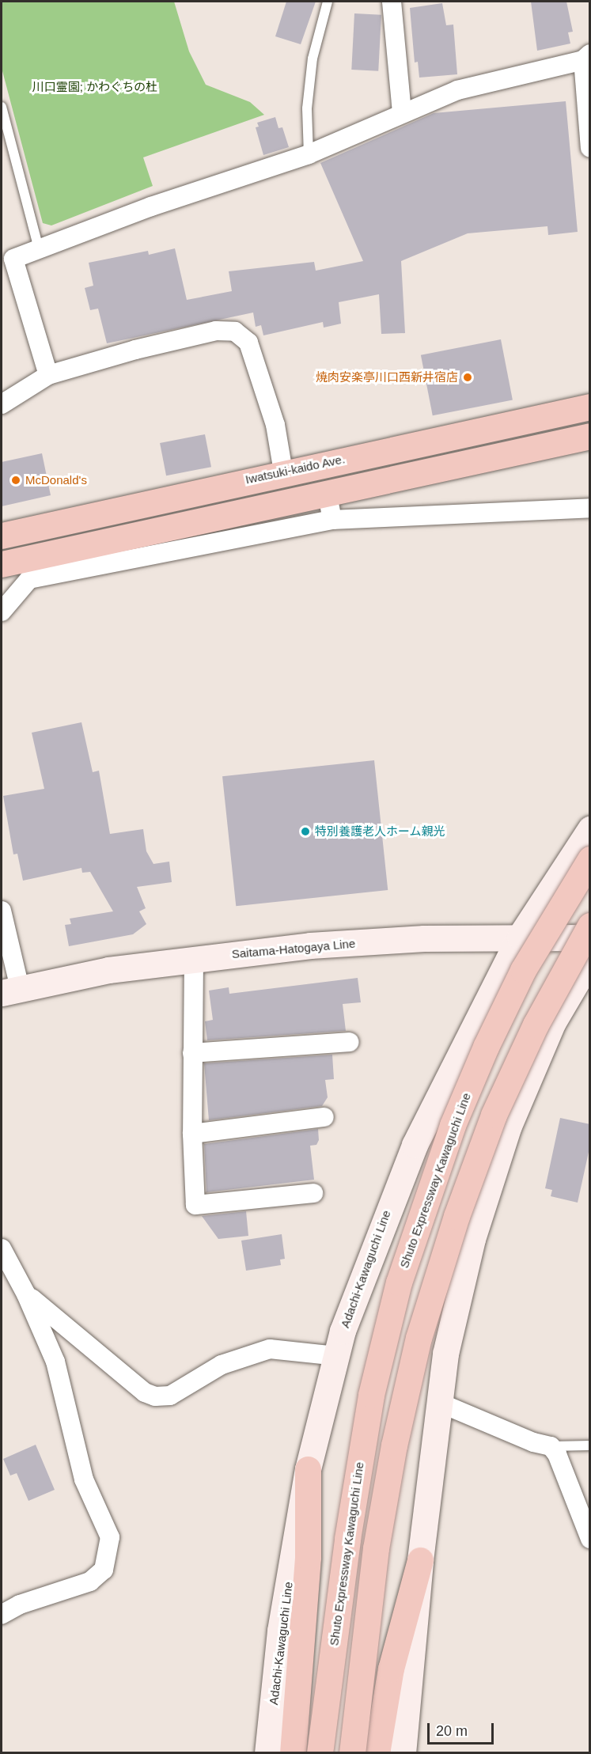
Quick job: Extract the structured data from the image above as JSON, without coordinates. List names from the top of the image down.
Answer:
{
  "streets": {
    "highway": ["Iwatsuki-kaido Ave.", "Shuto Expressway Kawaguchi Line"],
    "main road": ["Saitama-Hatogaya Line", "Adachi-Kawaguchi Line"]
  },
  "crossings": [
    ["Saitama-Hatogaya Line", "Adachi-Kawaguchi Line"]
  ],
  "parks": ["川口霊園; かわぐちの杜"],
  "places": ["焼肉安楽亭川口西新井宿店", "McDonald's", "特別養護老人ホーム親光"],
  "scale_bar": "20 m"
}
